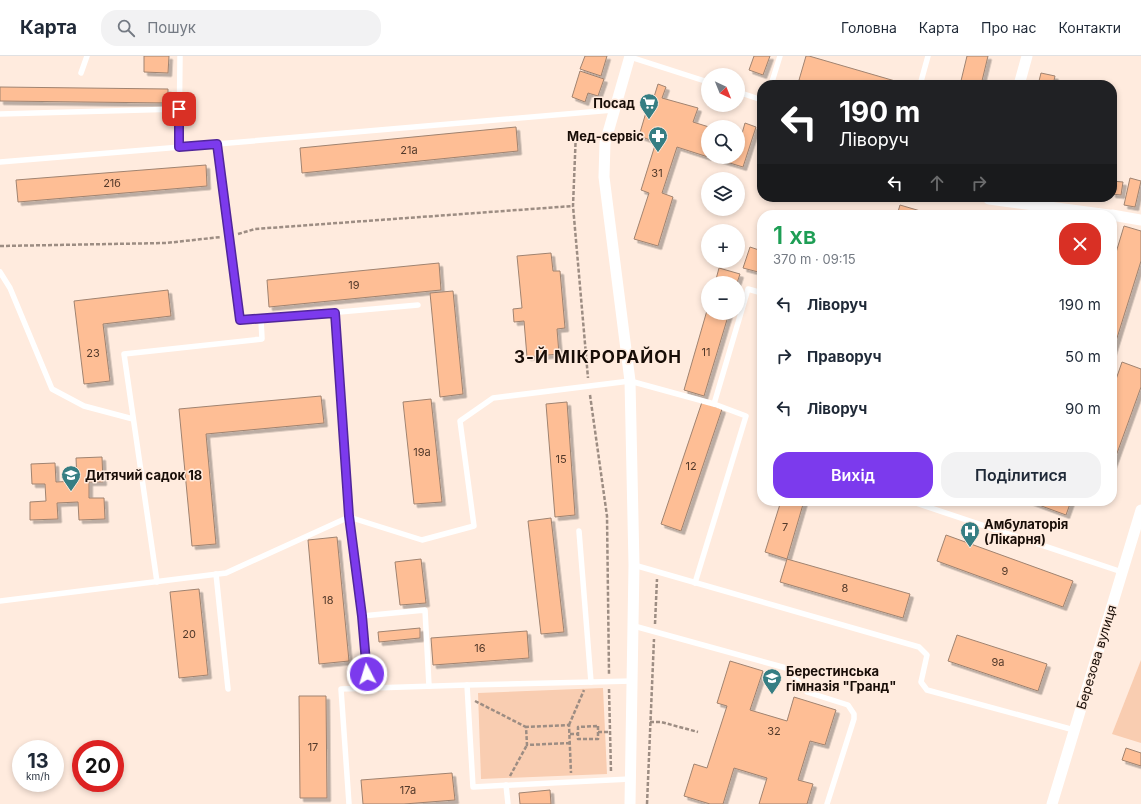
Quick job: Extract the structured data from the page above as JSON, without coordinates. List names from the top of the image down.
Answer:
{
  "streets": {
    "street": ["Березова вулиця"]
  },
  "districts": ["3-Й МІКРОРАЙОН"],
  "places": {
    "supermarket": ["Посад"],
    "pharmacy": ["Мед-сервіс"],
    "school or university": ["Дитячий садок 18", "Берестинська гімназія \"Гранд\""],
    "hospital": ["Амбулаторія (Лікарня)"]
  },
  "house_numbers": [
    "21а",
    "31",
    "21б",
    "19",
    "11",
    "23",
    "19а",
    "15",
    "12",
    "7",
    "9",
    "8",
    "18",
    "20",
    "16",
    "9а",
    "32",
    "17",
    "17а"
  ],
  "north": "bottom right",
  "page": {
    "header": "Карта",
    "search": "Пошук",
    "nav": [
      "Головна",
      "Карта",
      "Про нас",
      "Контакти"
    ],
    "map_buttons": ["+", "−"],
    "turn": ["190 m", "Ліворуч"],
    "heading": ["1 хв", "370 m · 09:15"],
    "list": [
      {
        "name": "Ліворуч",
        "value": "190 m"
      },
      {
        "name": "Праворуч",
        "value": "50 m"
      },
      {
        "name": "Ліворуч",
        "value": "90 m"
      }
    ],
    "buttons": ["Вихід", "Поділитися"],
    "speed": "13 km/h",
    "limit": "20"
  }
}
